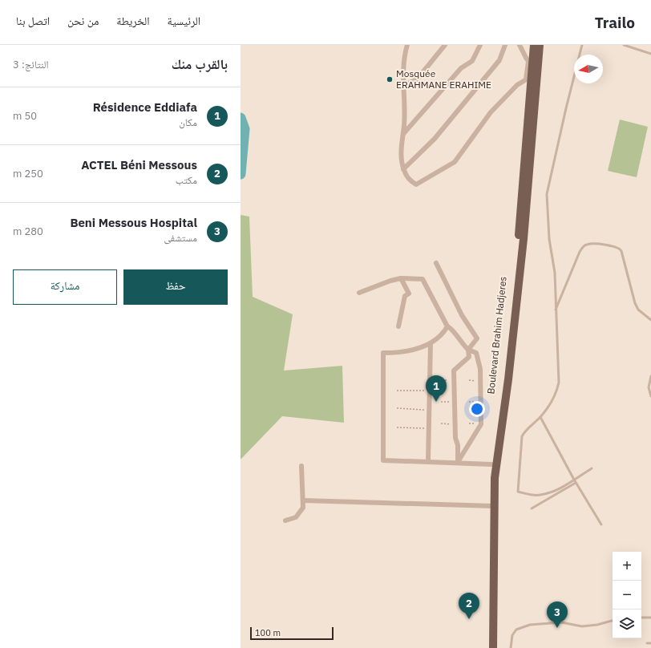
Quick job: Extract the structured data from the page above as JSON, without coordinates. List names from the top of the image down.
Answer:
{
  "streets": {
    "main road": ["Boulevard Brahim Hadjeres"]
  },
  "places": ["Mosquée ERAHMANE ERAHIME"],
  "scale_bar": "100 m",
  "north": "left",
  "page": {
    "header": "Trailo",
    "nav": [
      "الرئيسية",
      "الخريطة",
      "من نحن",
      "اتصل بنا"
    ],
    "heading": ["بالقرب منك", "النتائج: 3"],
    "list": [
      {
        "mark": "1",
        "name": "Résidence Eddiafa",
        "note": "مكان",
        "value": "50 m"
      },
      {
        "mark": "2",
        "name": "ACTEL Béni Messous",
        "note": "مكتب",
        "value": "250 m"
      },
      {
        "mark": "3",
        "name": "Beni Messous Hospital",
        "note": "مستشفى",
        "value": "280 m"
      }
    ],
    "buttons": ["حفظ", "مشاركة"],
    "pins": ["1", "2", "3"],
    "map_buttons": ["+", "−"],
    "scale": "100 m"
  }
}
